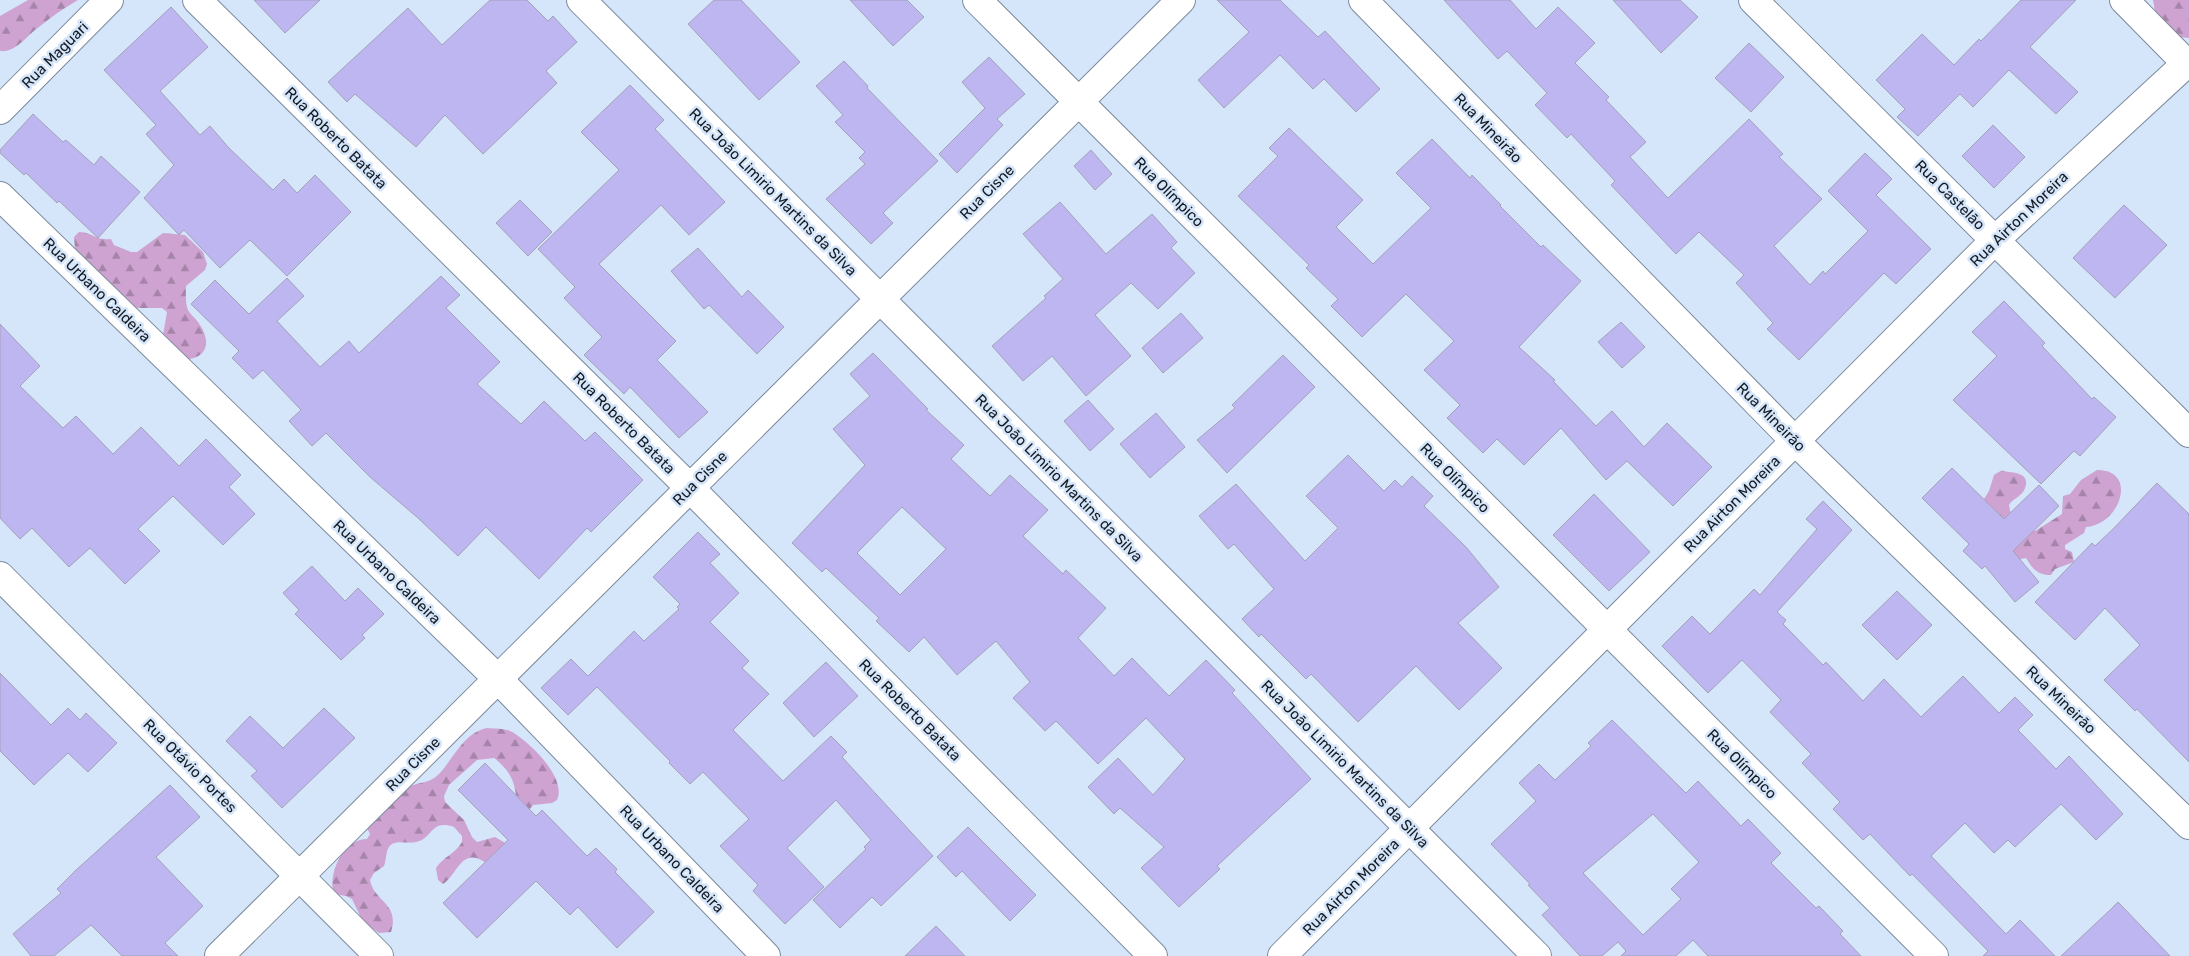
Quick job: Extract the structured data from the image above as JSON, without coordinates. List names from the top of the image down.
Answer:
{
  "streets": {
    "street": [
      "Rua Maguari",
      "Rua Mineirão",
      "Rua Roberto Batata",
      "Rua João Limirio Martins da Silva",
      "Rua Cisne",
      "Rua Olímpico",
      "Rua Castelão",
      "Rua Airton Moreira",
      "Rua Urbano Caldeira",
      "Rua Otávio Portes"
    ]
  },
  "crossings": [
    ["Rua Mineirão", "Rua Airton Moreira"],
    ["Rua Roberto Batata", "Rua Cisne"],
    ["Rua João Limirio Martins da Silva", "Rua Cisne"],
    ["Rua João Limirio Martins da Silva", "Rua Airton Moreira"],
    ["Rua Cisne", "Rua Olímpico"],
    ["Rua Cisne", "Rua Urbano Caldeira"],
    ["Rua Cisne", "Rua Otávio Portes"],
    ["Rua Olímpico", "Rua Airton Moreira"],
    ["Rua Castelão", "Rua Airton Moreira"]
  ]
}
